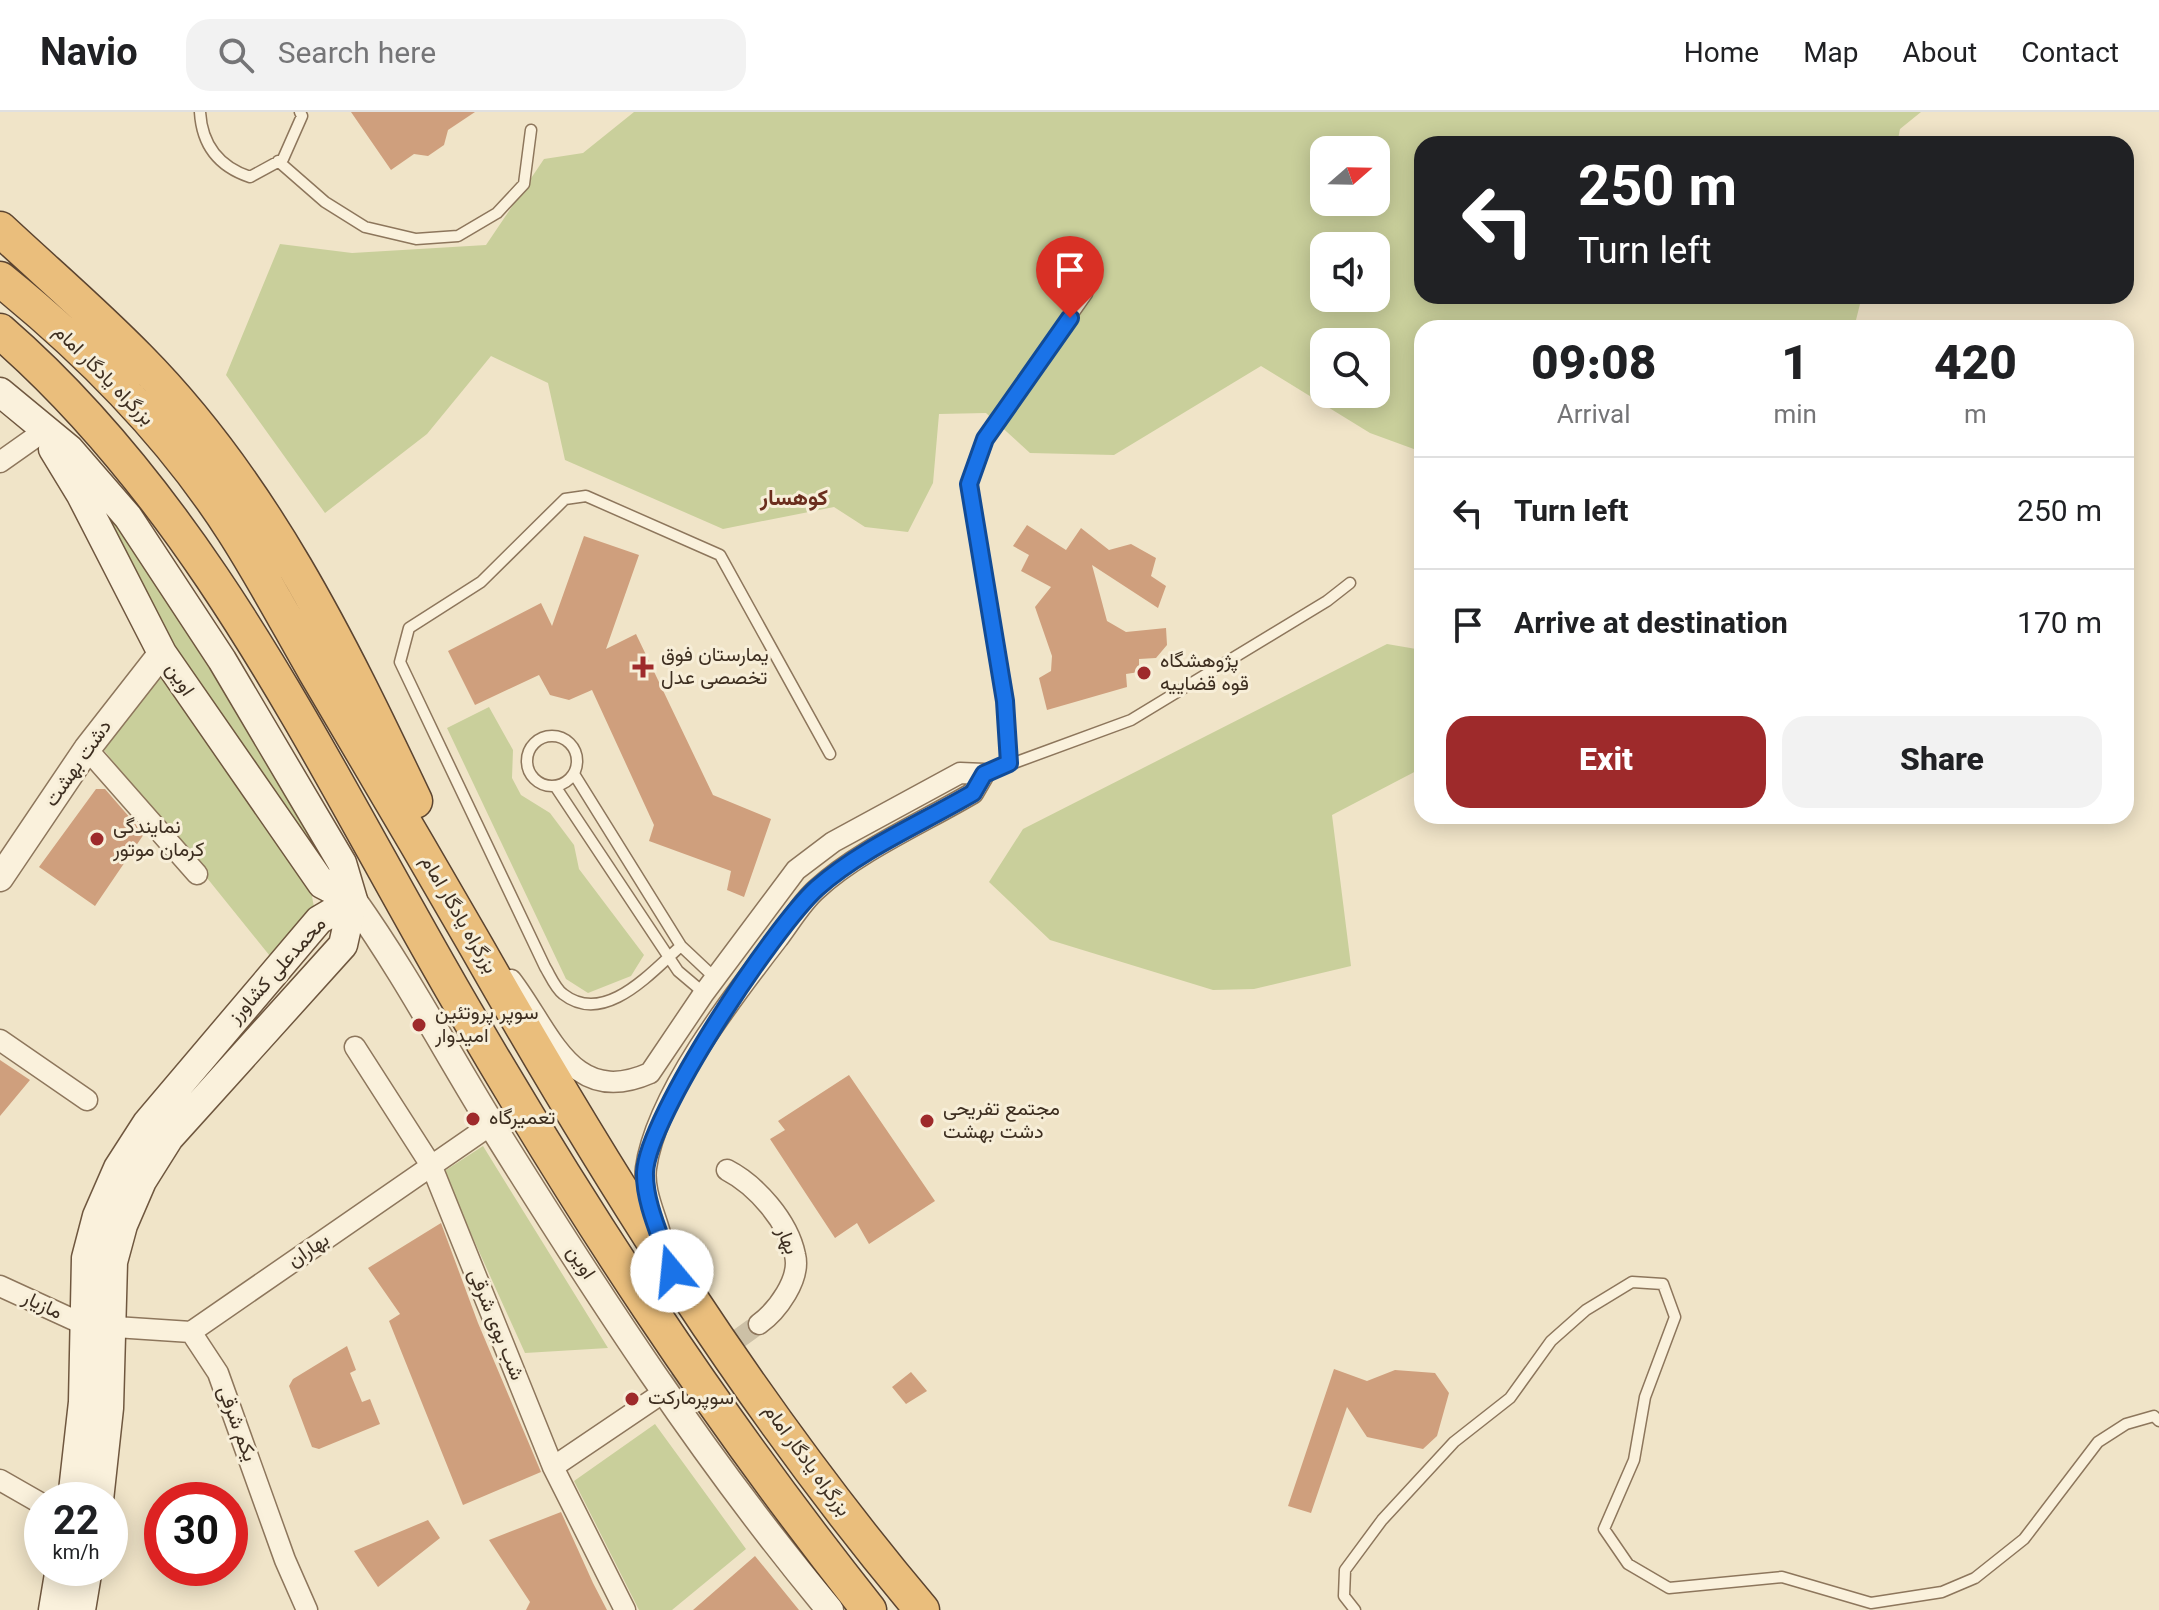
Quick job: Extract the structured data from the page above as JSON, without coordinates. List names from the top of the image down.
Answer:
{
  "streets": {
    "highway": ["بزرگراه یادگار امام"],
    "main road": ["اوین", "محمدعلی کشاورز"],
    "street": [
      "دشت بهشت",
      "بهار",
      "بهاران",
      "مازیار",
      "شب بوی شرقی",
      "یکم شرقی"
    ]
  },
  "crossings": [
    ["اوین", "دشت بهشت"],
    ["اوین", "محمدعلی کشاورز"],
    ["اوین", "بهاران"],
    ["محمدعلی کشاورز", "مازیار"],
    ["بهاران", "شب بوی شرقی"],
    ["بهاران", "یکم شرقی"]
  ],
  "districts": ["کوهسار"],
  "places": {
    "health": ["یمارستان فوق تخصصی عدل"],
    "other": [
      "پژوهشگاه قوه قضاییه",
      "نمایندگی کرمان موتور",
      "سوپر پروتئین امیدوار",
      "تعمیرگاه",
      "مجتمع تفریحی دشت بهشت",
      "سوپرمارکت"
    ]
  },
  "north": "right",
  "page": {
    "header": "Navio",
    "search": "Search here",
    "nav": [
      "Home",
      "Map",
      "About",
      "Contact"
    ],
    "turn": ["250 m", "Turn left"],
    "eta": [
      "09:08",
      "Arrival",
      "1",
      "min",
      "420",
      "m"
    ],
    "list": [
      {
        "name": "Turn left",
        "value": "250 m"
      },
      {
        "name": "Arrive at destination",
        "value": "170 m"
      }
    ],
    "buttons": ["Exit", "Share"],
    "speed": "22 km/h",
    "limit": "30"
  }
}
